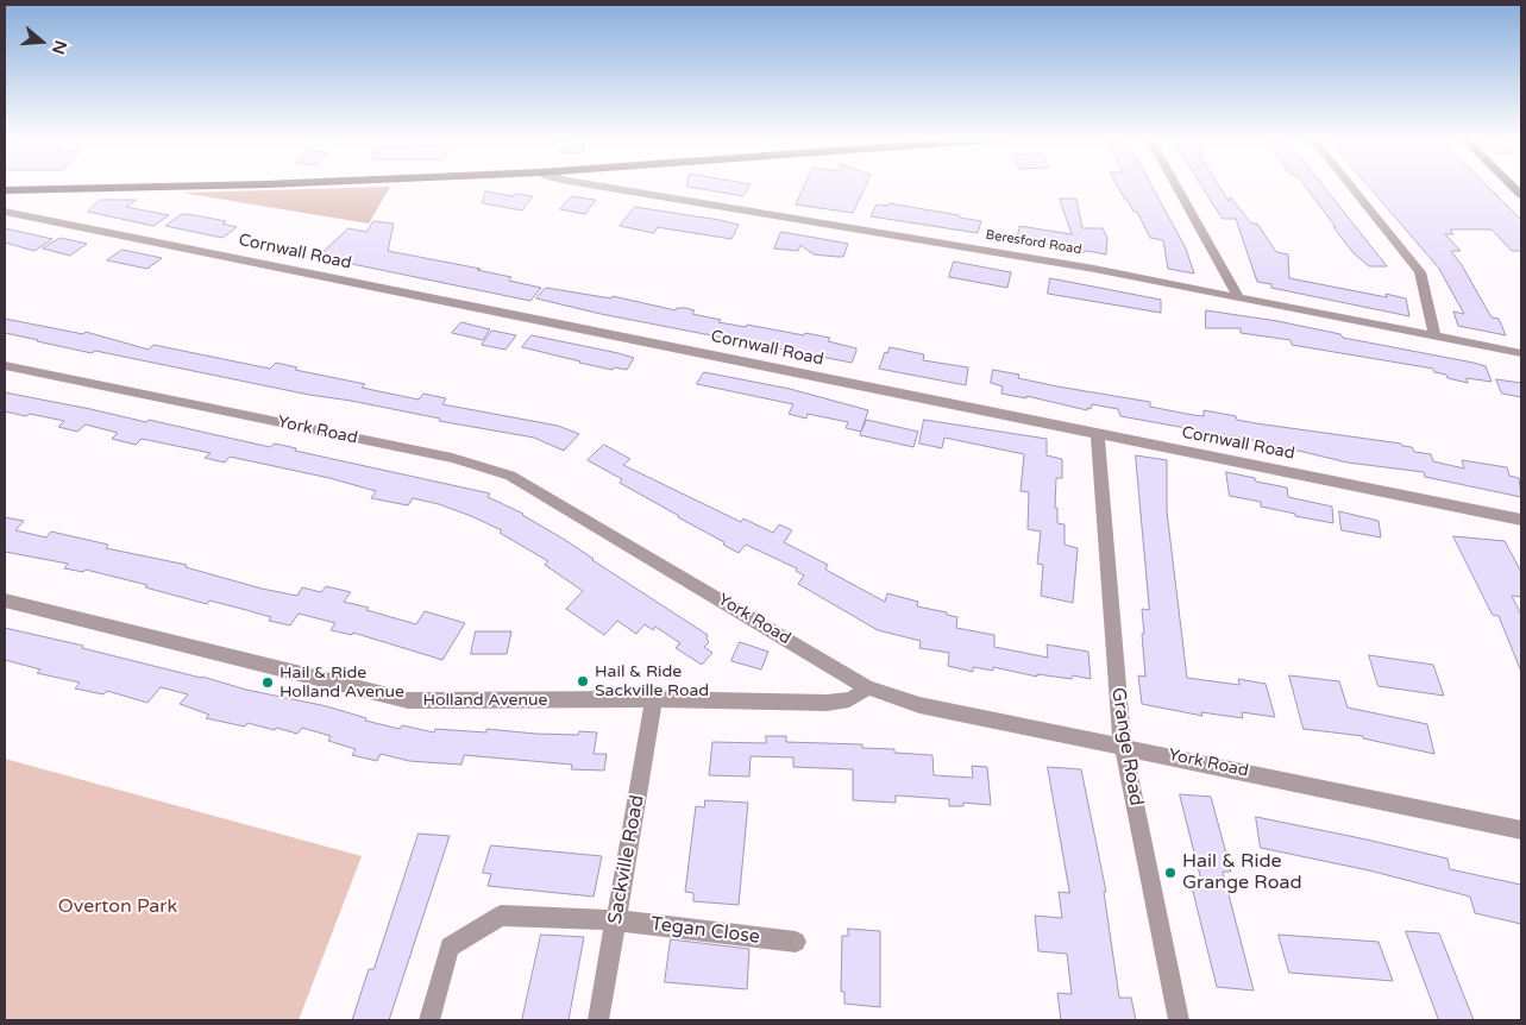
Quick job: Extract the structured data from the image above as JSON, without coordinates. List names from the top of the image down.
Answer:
{
  "streets": {
    "street": [
      "Beresford Road",
      "Cornwall Road",
      "York Road",
      "Holland Avenue",
      "Grange Road",
      "Sackville Road",
      "Tegan Close"
    ]
  },
  "crossings": [
    ["Cornwall Road", "Grange Road"],
    ["York Road", "Holland Avenue"],
    ["York Road", "Grange Road"],
    ["Holland Avenue", "Sackville Road"],
    ["Sackville Road", "Tegan Close"]
  ],
  "parks": ["Overton Park"],
  "places": ["Hail & Ride Sackville Road", "Hail & Ride Holland Avenue", "Hail & Ride Grange Road"],
  "north": "right"
}
